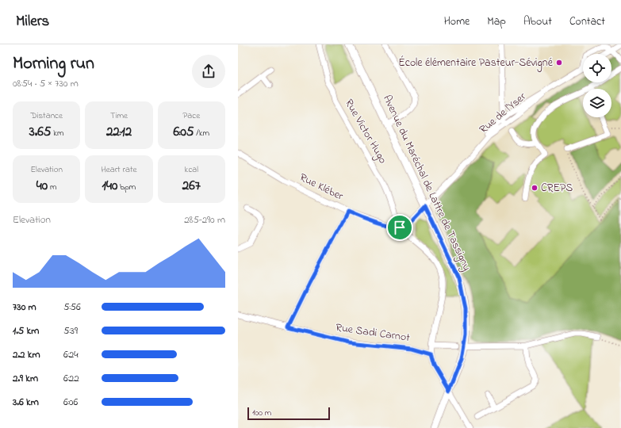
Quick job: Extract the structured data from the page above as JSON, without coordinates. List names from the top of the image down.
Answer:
{
  "streets": {
    "main road": ["Avenue du Maréchal de Lattre de Tassigny"],
    "street": [
      "Rue de l'Yser",
      "Rue Victor Hugo",
      "Rue Kléber",
      "Rue Sadi Carnot"
    ]
  },
  "crossings": [
    ["Rue de l'Yser", "Rue Victor Hugo"],
    ["Rue de l'Yser", "Avenue du Maréchal de Lattre de Tassigny"],
    ["Rue de l'Yser", "Rue Kléber"],
    ["Rue Victor Hugo", "Rue Kléber"]
  ],
  "places": ["École élémentaire Pasteur-Sévigné", "CREPS"],
  "scale_bar": "100 m",
  "page": {
    "header": "Milers",
    "nav": [
      "Home",
      "Map",
      "About",
      "Contact"
    ],
    "heading": ["Morning run", "08:54 · 5 × 730 m"],
    "stats": [
      ["Distance", "3.65 km"],
      ["Time", "22:12"],
      ["Pace", "6:05 /km"],
      ["Elevation", "40 m"],
      ["Heart rate", "140 bpm"],
      ["kcal", "267"]
    ],
    "chart": ["Elevation", "285–290 m"],
    "list": [
      {
        "name": "730 m",
        "note": "5:56"
      },
      {
        "name": "1.5 km",
        "note": "5:39"
      },
      {
        "name": "2.2 km",
        "note": "6:24"
      },
      {
        "name": "2.9 km",
        "note": "6:22"
      },
      {
        "name": "3.6 km",
        "note": "6:06"
      }
    ],
    "scale": "100 m"
  }
}
